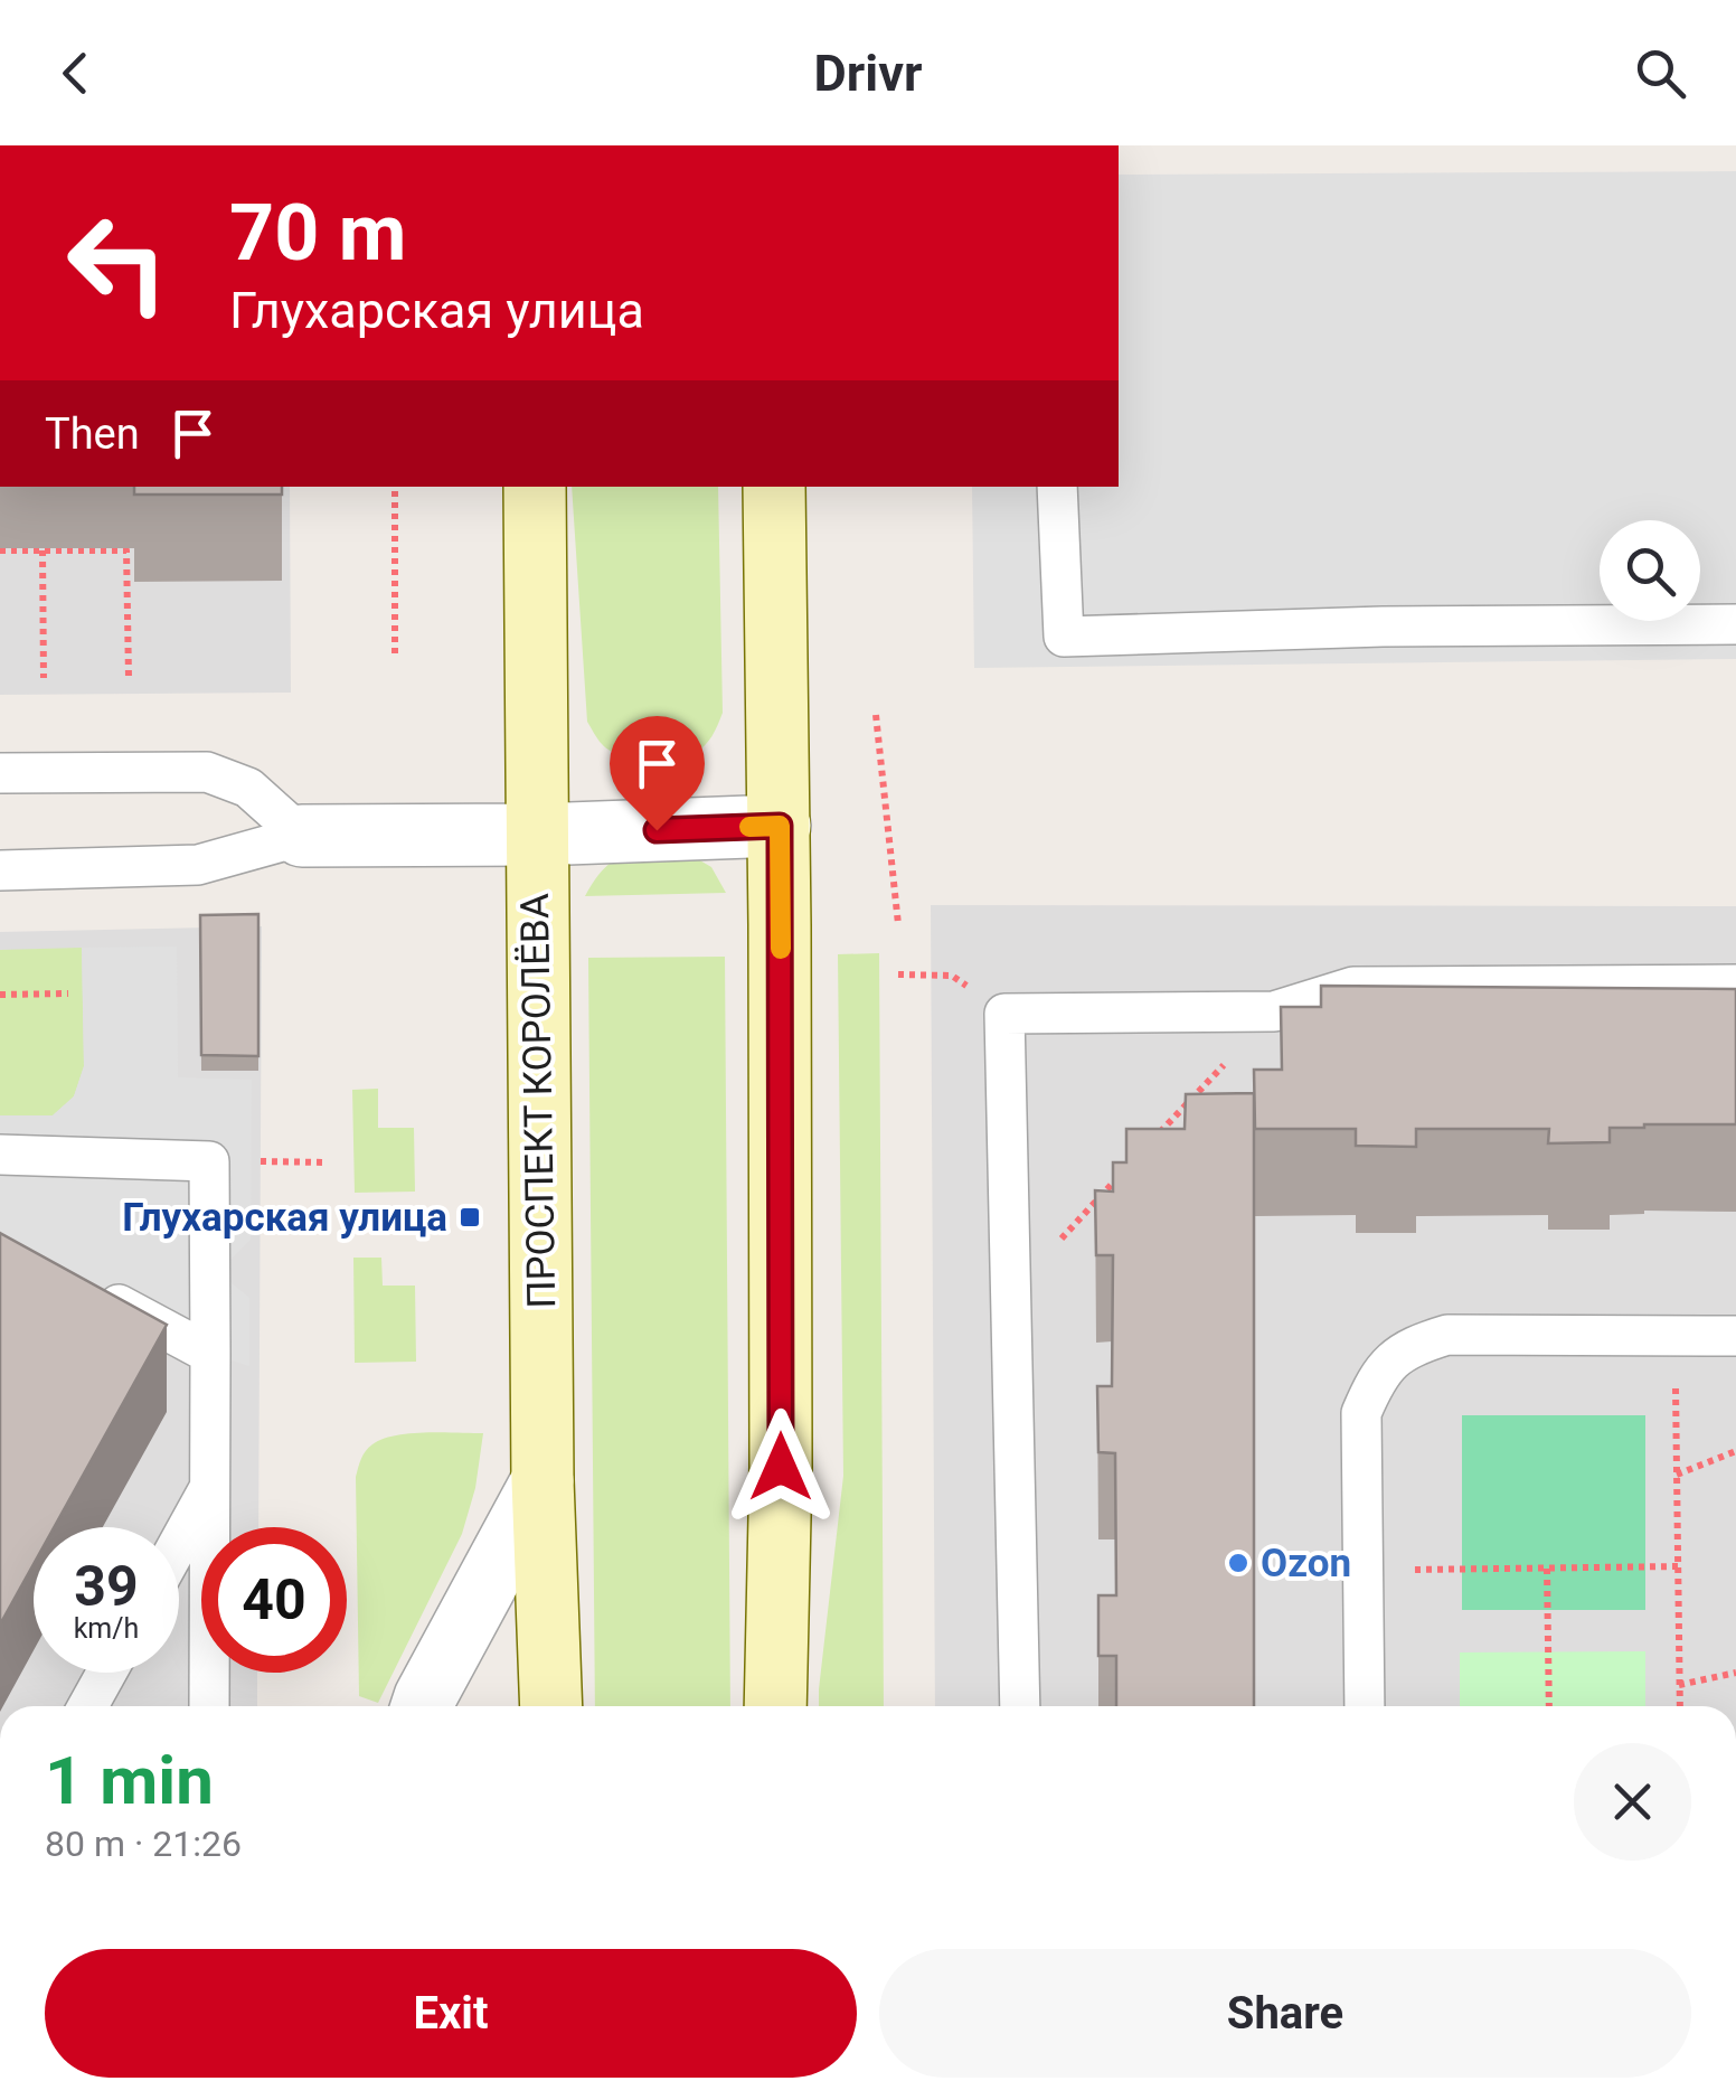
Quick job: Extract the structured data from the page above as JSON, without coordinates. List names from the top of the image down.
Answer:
{
  "streets": {
    "street": ["ПРОСПЕКТ КОРОЛЁВА"]
  },
  "places": {
    "transit": ["Глухарская улица"],
    "other": ["Ozon"]
  },
  "page": {
    "header": "Drivr",
    "turn": ["70 m", "Глухарская улица"],
    "then": "Then",
    "speed": "39 km/h",
    "limit": "40",
    "heading": ["1 min", "80 m · 21:26"],
    "buttons": ["Exit", "Share"]
  }
}
